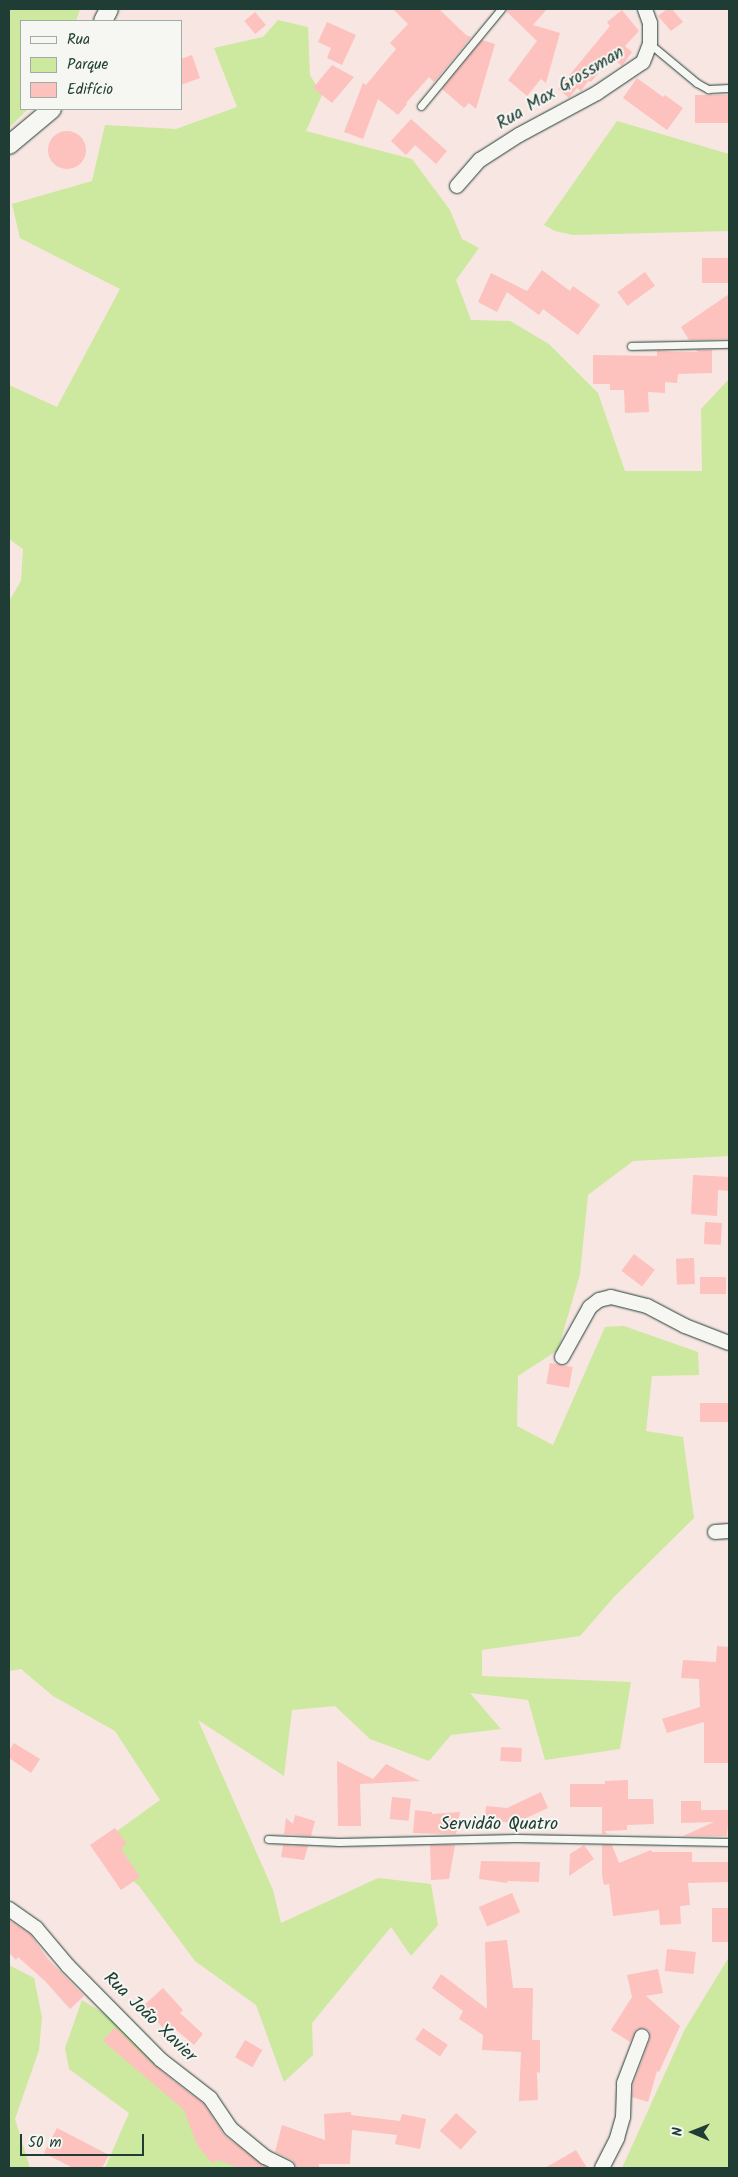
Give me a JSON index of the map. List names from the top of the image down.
{
  "streets": {
    "street": ["Rua Max Grossman", "Rua João Xavier"],
    "lane": ["Servidão Quatro"]
  },
  "legend": ["Rua", "Parque", "Edifício"],
  "scale_bar": "50 m",
  "north": "left"
}
